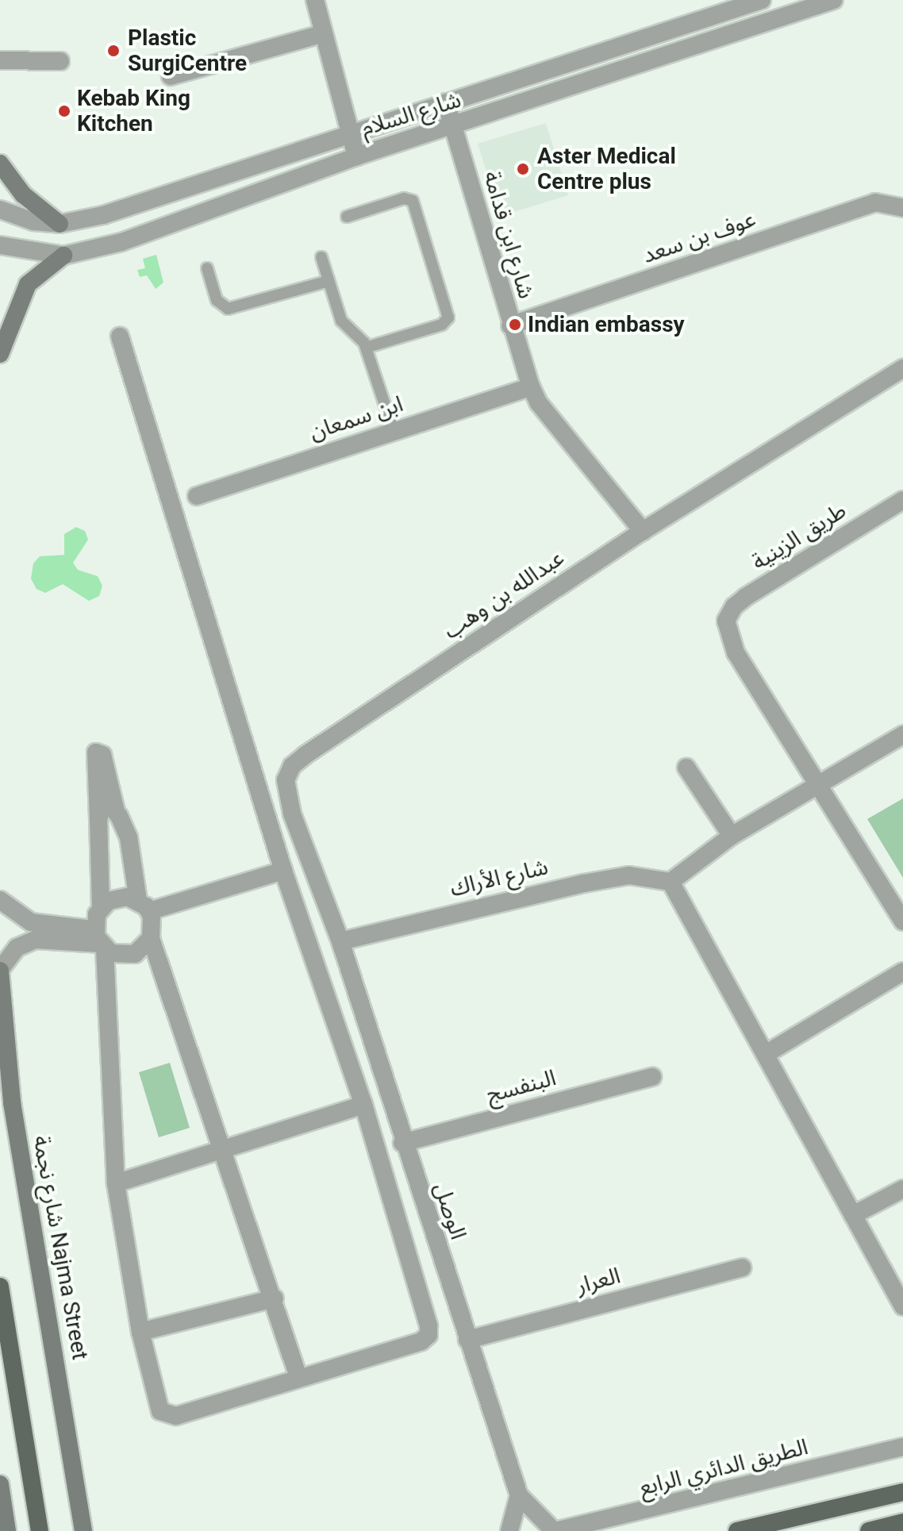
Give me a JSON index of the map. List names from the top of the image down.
{
  "streets": {
    "main road": ["شارع نجمة Najma Street"],
    "street": [
      "شارع السلام",
      "شارع ابن قدامة",
      "عوف بن سعد",
      "ابن سمعان",
      "طريق الزينية",
      "عبدالله بن وهب",
      "شارع الأراك",
      "البنفسج",
      "الوصل",
      "العرار",
      "الطريق الدائري الرابع"
    ]
  },
  "crossings": [
    ["شارع السلام", "شارع ابن قدامة"],
    ["شارع ابن قدامة", "عوف بن سعد"],
    ["شارع ابن قدامة", "ابن سمعان"],
    ["شارع ابن قدامة", "عبدالله بن وهب"],
    ["عبدالله بن وهب", "شارع الأراك"],
    ["عبدالله بن وهب", "الوصل"],
    ["شارع الأراك", "الوصل"],
    ["البنفسج", "الوصل"],
    ["الوصل", "العرار"],
    ["الوصل", "الطريق الدائري الرابع"]
  ],
  "places": [
    "Plastic SurgiCentre",
    "Kebab King Kitchen",
    "Aster Medical Centre plus",
    "Indian embassy"
  ]
}
